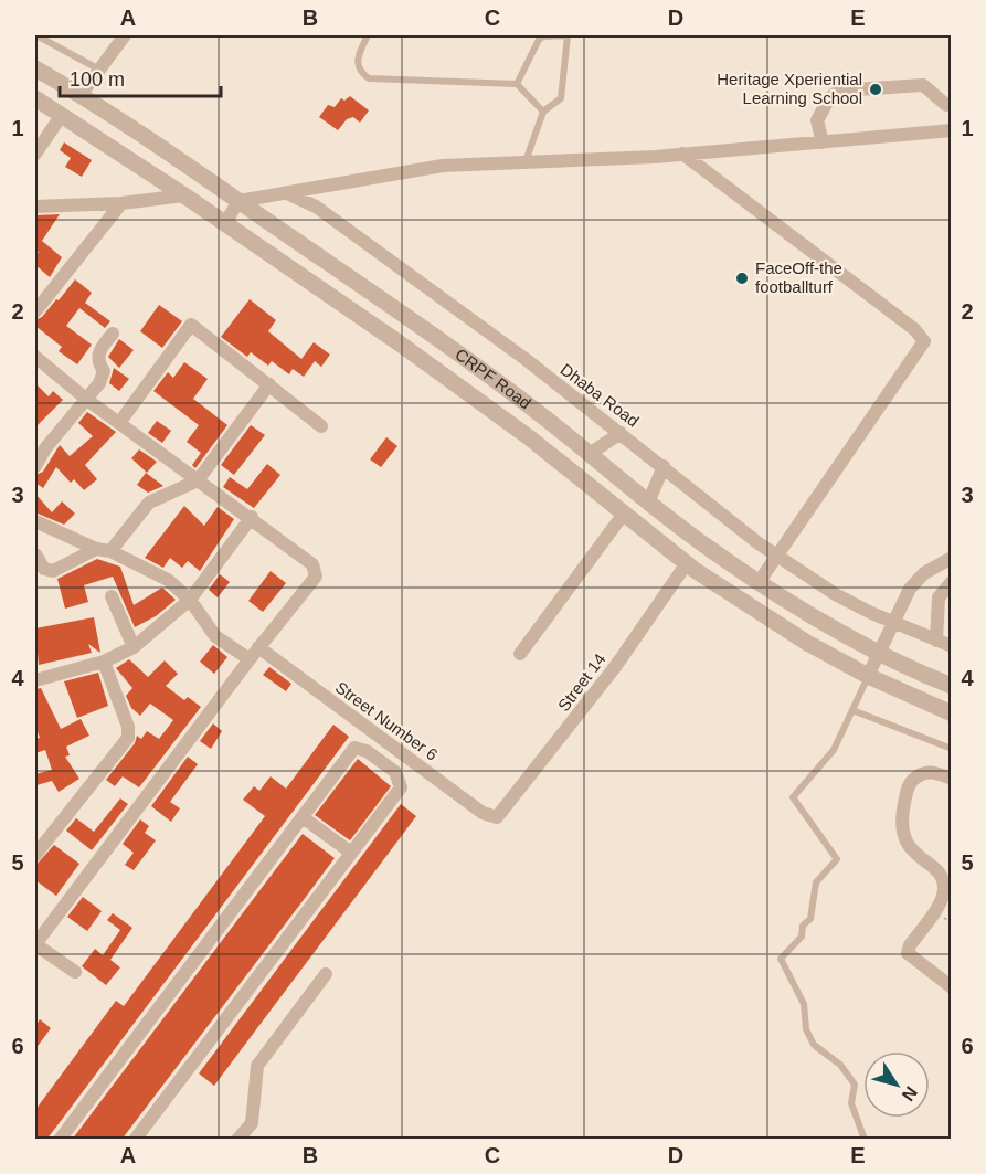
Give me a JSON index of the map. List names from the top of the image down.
{
  "streets": {
    "street": [
      "CRPF Road",
      "Dhaba Road",
      "Street 14",
      "Street Number 6"
    ]
  },
  "crossings": [
    ["Street 14", "Street Number 6"]
  ],
  "places": ["Heritage Xperiential Learning School", "FaceOff-the footballturf"],
  "scale_bar": "100 m",
  "north": "bottom right",
  "grid": {
    "columns": [
      "A",
      "B",
      "C",
      "D",
      "E"
    ],
    "rows": [
      "1",
      "2",
      "3",
      "4",
      "5",
      "6"
    ]
  }
}
